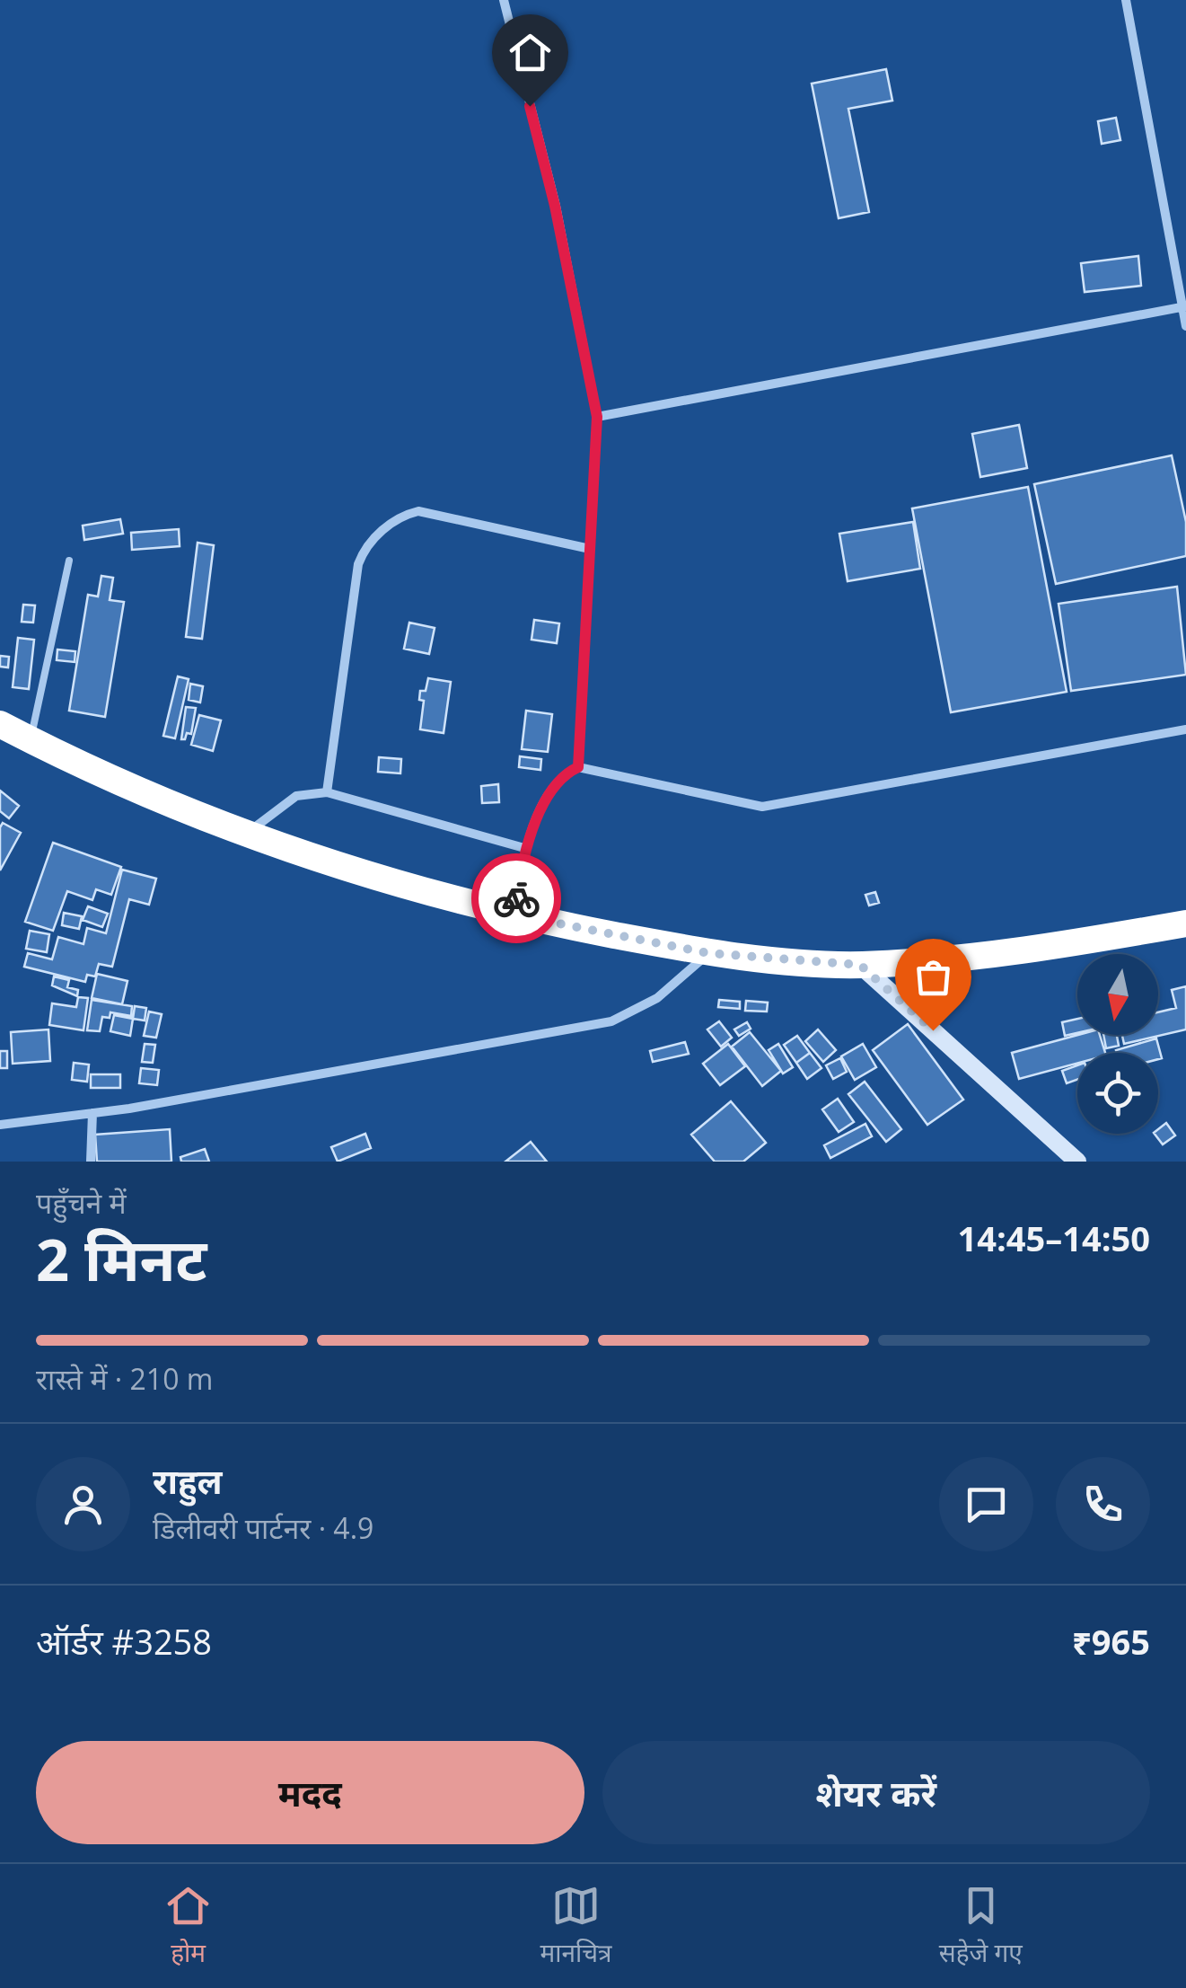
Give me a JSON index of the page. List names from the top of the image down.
{
  "north": "bottom",
  "page": {
    "heading": ["2 मिनट", "पहुँचने में", "14:45–14:50"],
    "panel": [
      "राहुल",
      "डिलीवरी पार्टनर · 4.9",
      "ऑर्डर #3258",
      "₹965"
    ],
    "bar": "रास्ते में · 210 m",
    "buttons": ["मदद", "शेयर करें"],
    "tabs": ["होम", "मानचित्र", "सहेजे गए"]
  }
}
